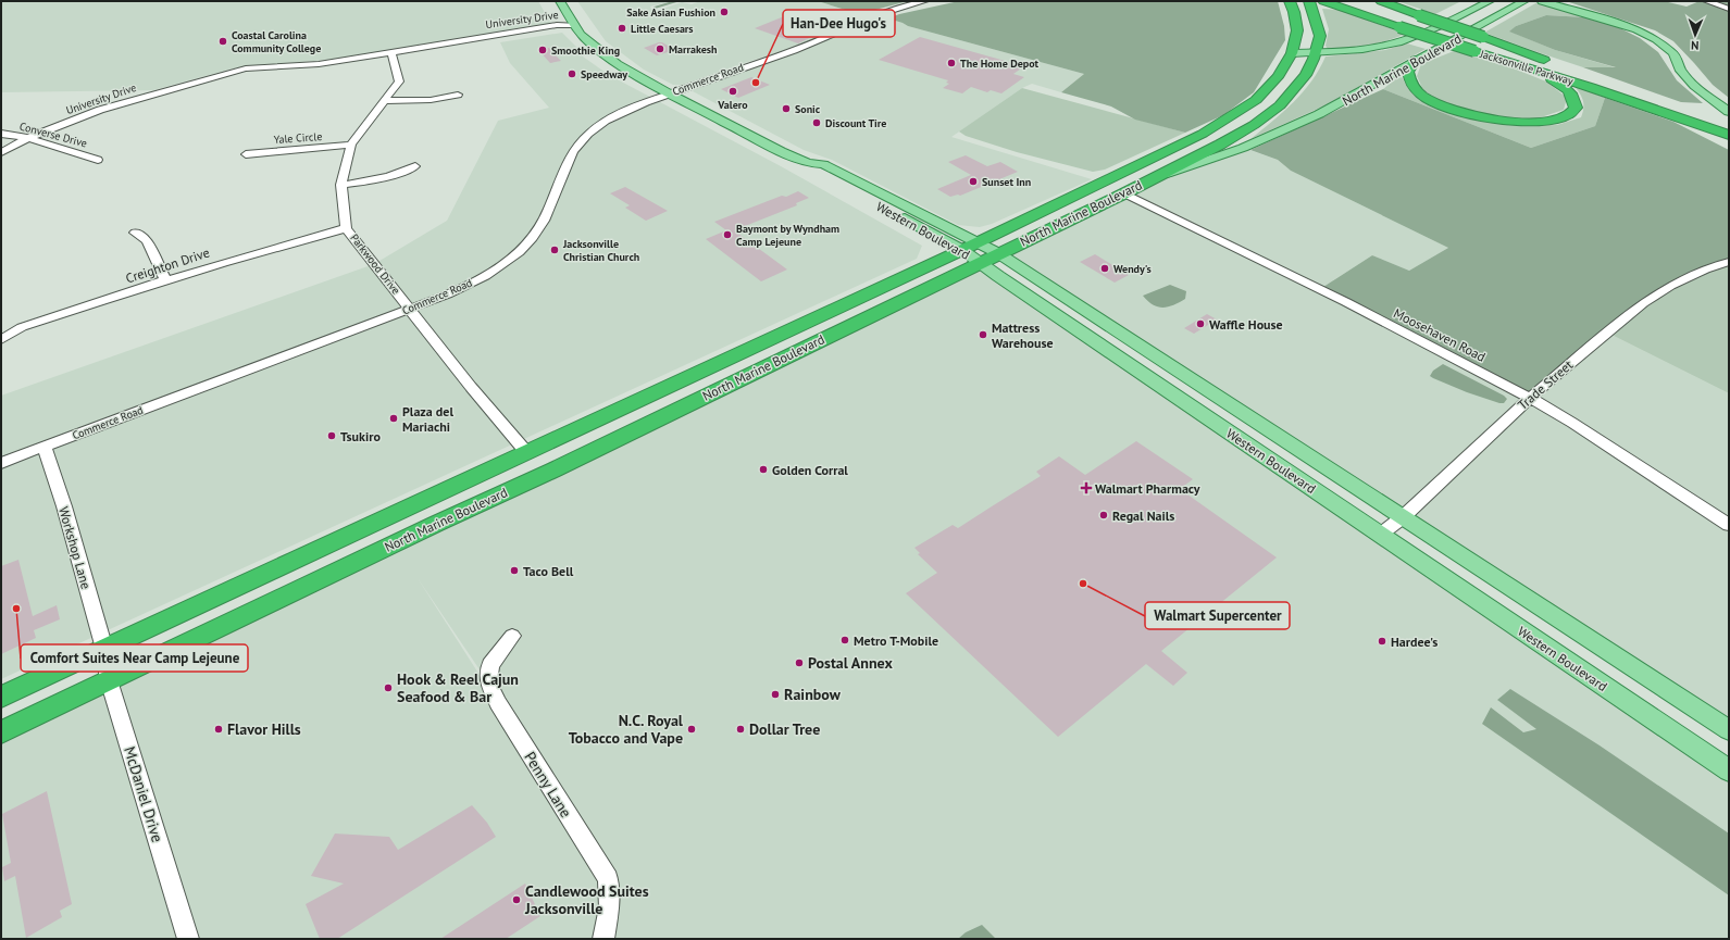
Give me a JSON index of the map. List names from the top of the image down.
{
  "streets": {
    "highway": ["Jacksonville Parkway", "North Marine Boulevard"],
    "main road": ["Western Boulevard"],
    "street": [
      "University Drive",
      "Commerce Road",
      "Converse Drive",
      "Yale Circle",
      "Parkwood Drive",
      "Creighton Drive",
      "Moosehaven Road",
      "Trade Street",
      "Workshop Lane",
      "Penny Lane",
      "McDaniel Drive"
    ]
  },
  "crossings": [
    ["University Drive", "Converse Drive"],
    ["University Drive", "Western Boulevard"],
    ["University Drive", "Parkwood Drive"],
    ["North Marine Boulevard", "Western Boulevard"],
    ["North Marine Boulevard", "Parkwood Drive"],
    ["North Marine Boulevard", "Moosehaven Road"],
    ["North Marine Boulevard", "Workshop Lane"],
    ["North Marine Boulevard", "McDaniel Drive"],
    ["Commerce Road", "Western Boulevard"],
    ["Commerce Road", "Parkwood Drive"],
    ["Commerce Road", "Workshop Lane"],
    ["Yale Circle", "Parkwood Drive"],
    ["Western Boulevard", "Trade Street"],
    ["Parkwood Drive", "Creighton Drive"],
    ["Moosehaven Road", "Trade Street"],
    ["Workshop Lane", "McDaniel Drive"]
  ],
  "places": {
    "other": [
      "Sake Asian Fushion",
      "Little Caesars",
      "Coastal Carolina Community College",
      "Marrakesh",
      "Smoothie King",
      "The Home Depot",
      "Speedway",
      "Han-Dee Hugo's",
      "Valero",
      "Sonic",
      "Discount Tire",
      "Sunset Inn",
      "Baymont by Wyndham Camp Lejeune",
      "Jacksonville Christian Church",
      "Wendy's",
      "Waffle House",
      "Mattress Warehouse",
      "Plaza del Mariachi",
      "Tsukiro",
      "Golden Corral",
      "Regal Nails",
      "Taco Bell",
      "Walmart Supercenter",
      "Comfort Suites Near Camp Lejeune",
      "Metro T-Mobile",
      "Hardee's",
      "Postal Annex",
      "Hook & Reel Cajun Seafood & Bar",
      "Rainbow",
      "Flavor Hills",
      "N.C. Royal Tobacco and Vape",
      "Dollar Tree",
      "Candlewood Suites Jacksonville"
    ],
    "health": ["Walmart Pharmacy"]
  },
  "north": "bottom"
}
